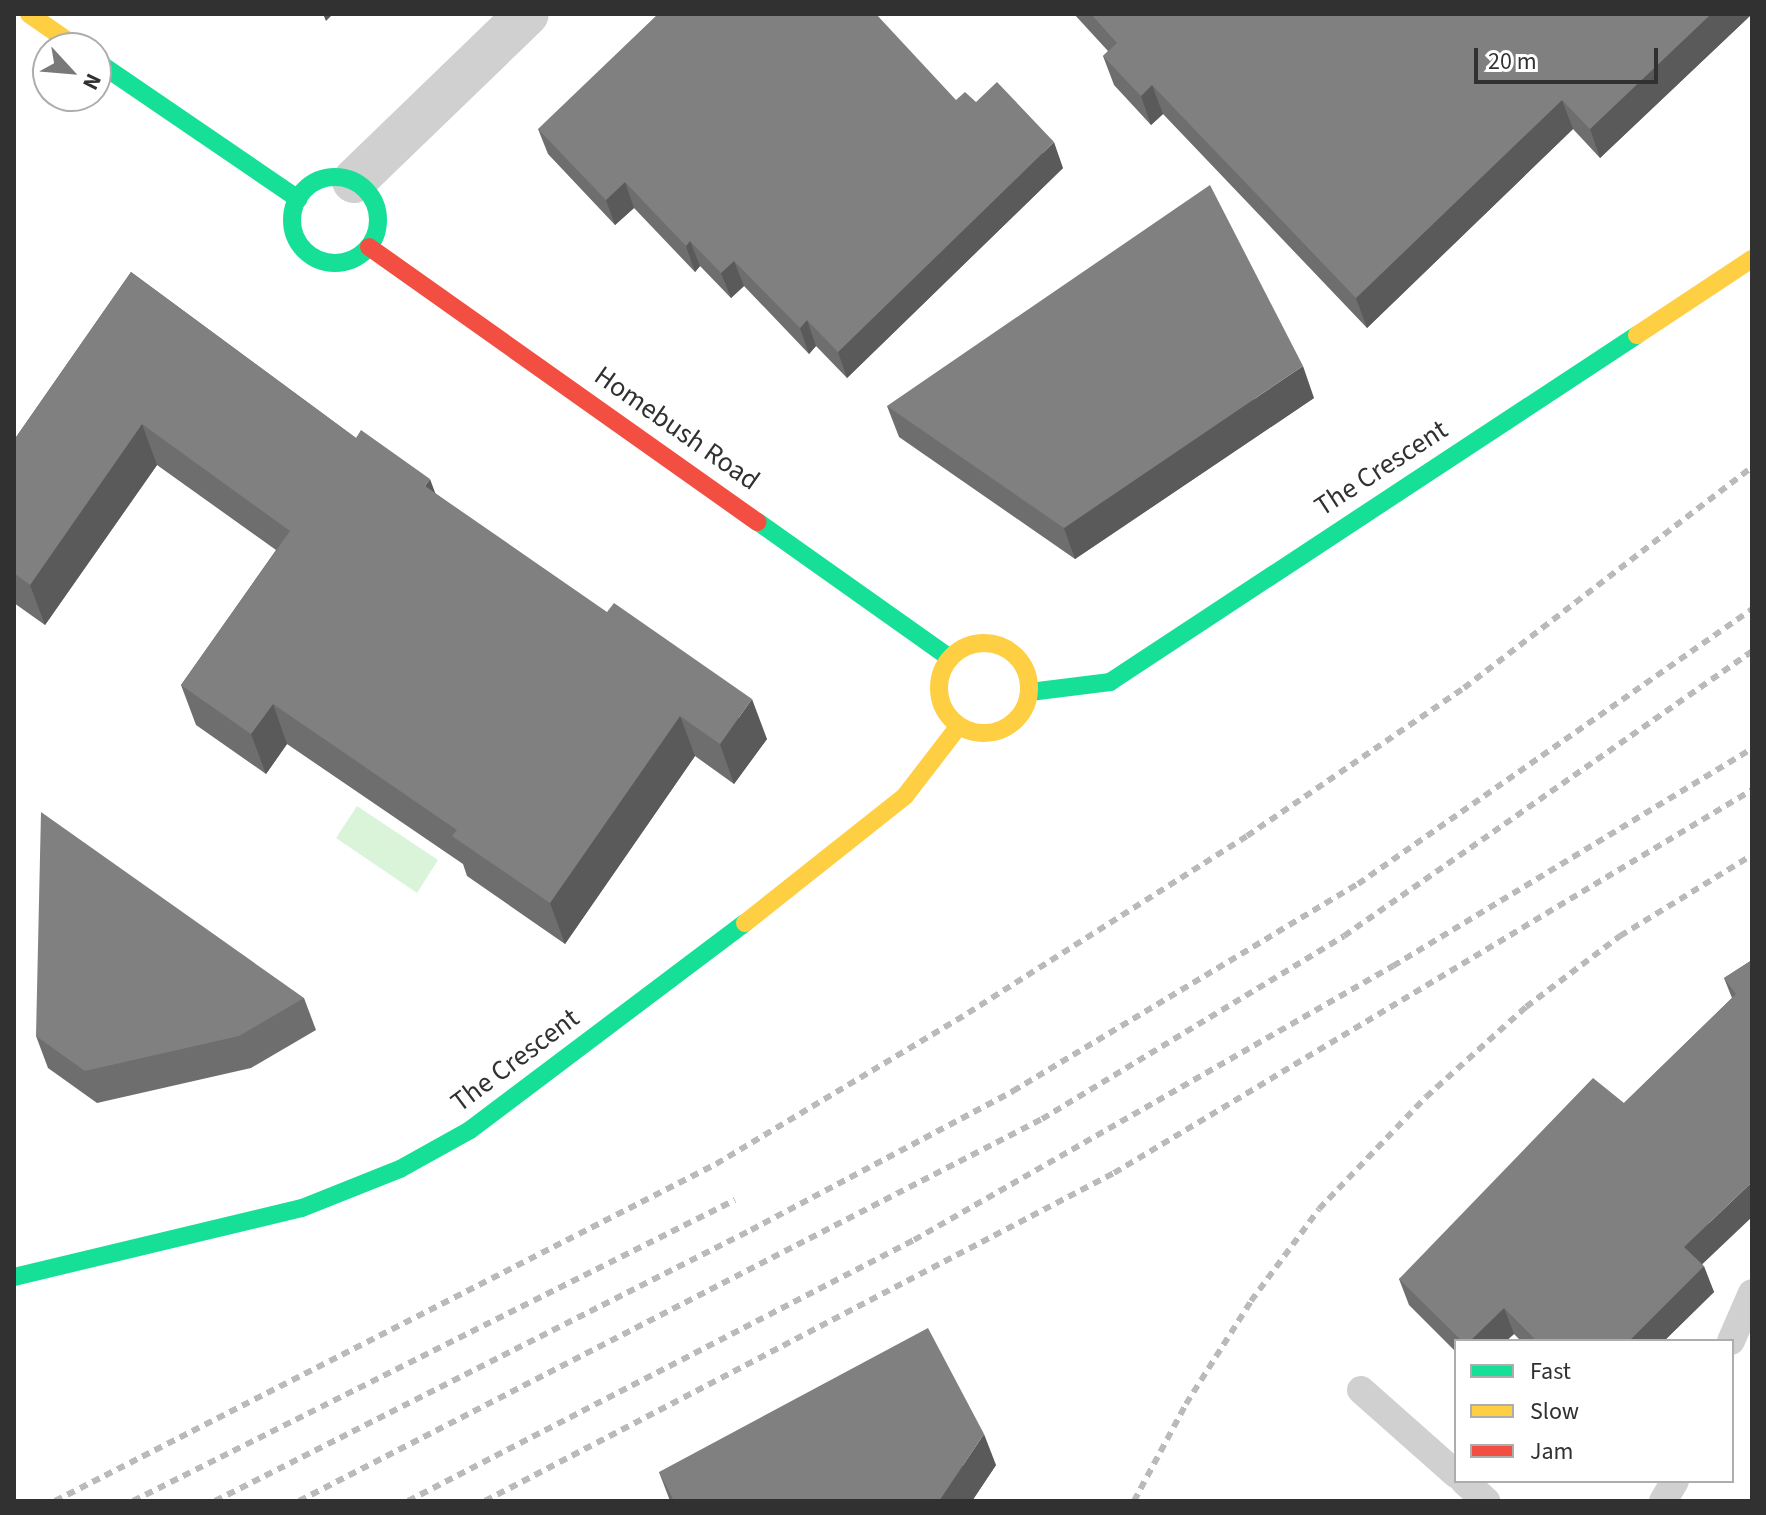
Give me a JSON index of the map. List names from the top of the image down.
{
  "streets": {
    "street": ["Homebush Road", "The Crescent"]
  },
  "crossings": [
    ["Homebush Road", "The Crescent"]
  ],
  "legend": ["Fast", "Slow", "Jam"],
  "scale_bar": "20 m",
  "north": "bottom right"
}
